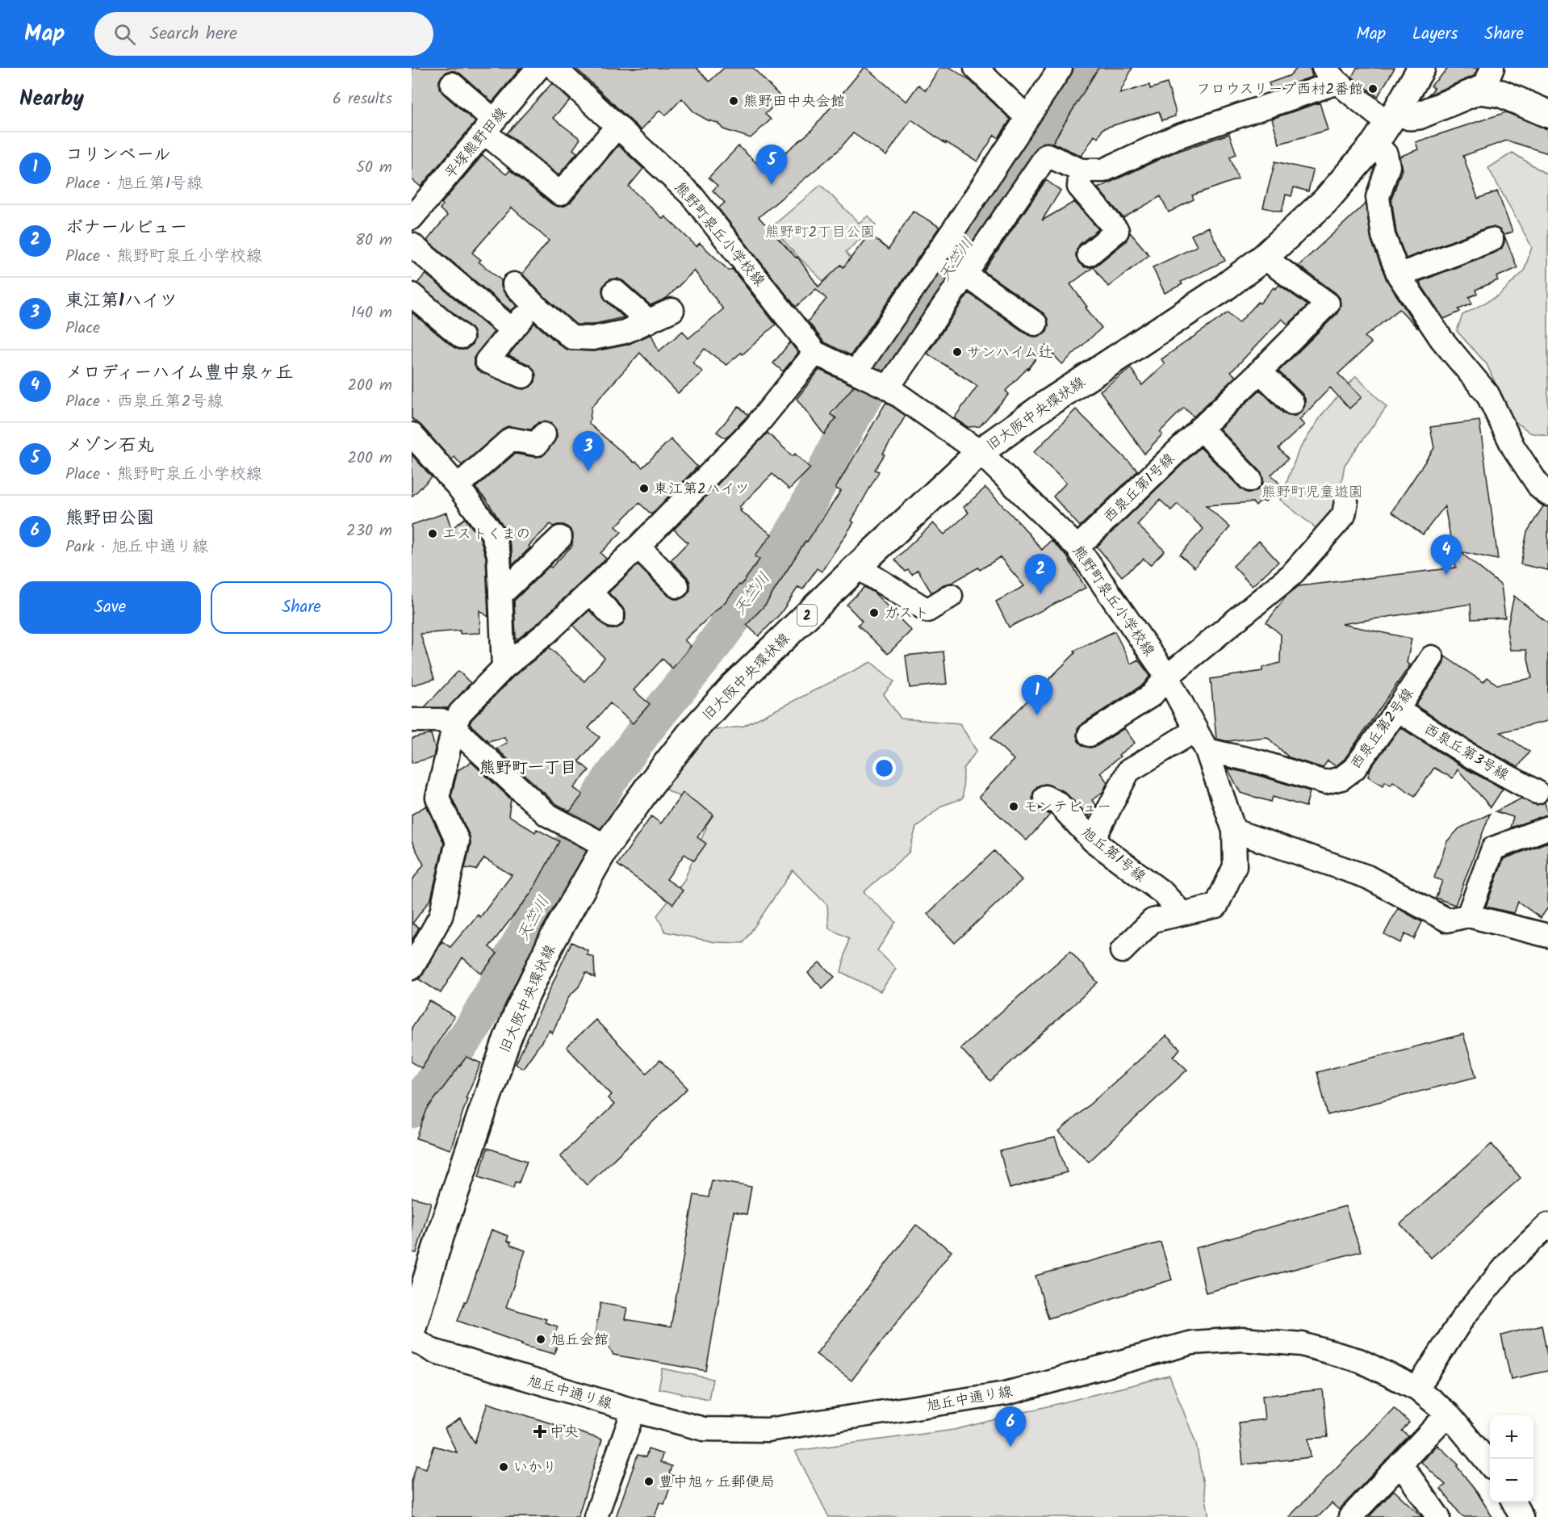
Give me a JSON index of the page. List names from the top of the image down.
{
  "streets": {
    "main road": ["旧大阪中央環状線", "2"],
    "street": [
      "平塚熊野田線",
      "熊野町泉丘小学校線",
      "西泉丘第1号線",
      "西泉丘第2号線",
      "西泉丘第3号線",
      "旭丘第1号線",
      "旭丘中通り線"
    ]
  },
  "crossings": [
    ["熊野町泉丘小学校線", "旧大阪中央環状線"],
    ["熊野町泉丘小学校線", "西泉丘第1号線"],
    ["熊野町泉丘小学校線", "西泉丘第2号線"],
    ["熊野町泉丘小学校線", "旭丘第1号線"],
    ["旧大阪中央環状線", "西泉丘第1号線"],
    ["西泉丘第2号線", "西泉丘第3号線"]
  ],
  "districts": ["熊野町一丁目"],
  "water": ["天竺川"],
  "parks": ["熊野町2丁目公園", "熊野町児童遊園"],
  "places": {
    "other": [
      "フロウスリープ西村2番館",
      "熊野田中央会館",
      "サンハイム辻",
      "東江第2ハイツ",
      "エストくまの",
      "ガスト",
      "モンテビュー",
      "旭丘会館",
      "いかり",
      "豊中旭ヶ丘郵便局"
    ],
    "health": ["中央"]
  },
  "page": {
    "header": "Map",
    "search": "Search here",
    "nav": ["Map", "Layers", "Share"],
    "heading": ["Nearby", "6 results"],
    "list": [
      {
        "mark": "1",
        "name": "コリンベール",
        "note": "Place · 旭丘第1号線",
        "value": "50 m"
      },
      {
        "mark": "2",
        "name": "ボナールビュー",
        "note": "Place · 熊野町泉丘小学校線",
        "value": "80 m"
      },
      {
        "mark": "3",
        "name": "東江第1ハイツ",
        "note": "Place",
        "value": "140 m"
      },
      {
        "mark": "4",
        "name": "メロディーハイム豊中泉ヶ丘",
        "note": "Place · 西泉丘第2号線",
        "value": "200 m"
      },
      {
        "mark": "5",
        "name": "メゾン石丸",
        "note": "Place · 熊野町泉丘小学校線",
        "value": "200 m"
      },
      {
        "mark": "6",
        "name": "熊野田公園",
        "note": "Park · 旭丘中通り線",
        "value": "230 m"
      }
    ],
    "pins": [
      "5",
      "3",
      "4",
      "2",
      "1",
      "6"
    ],
    "buttons": ["Save", "Share"],
    "map_buttons": ["+", "−"]
  }
}
